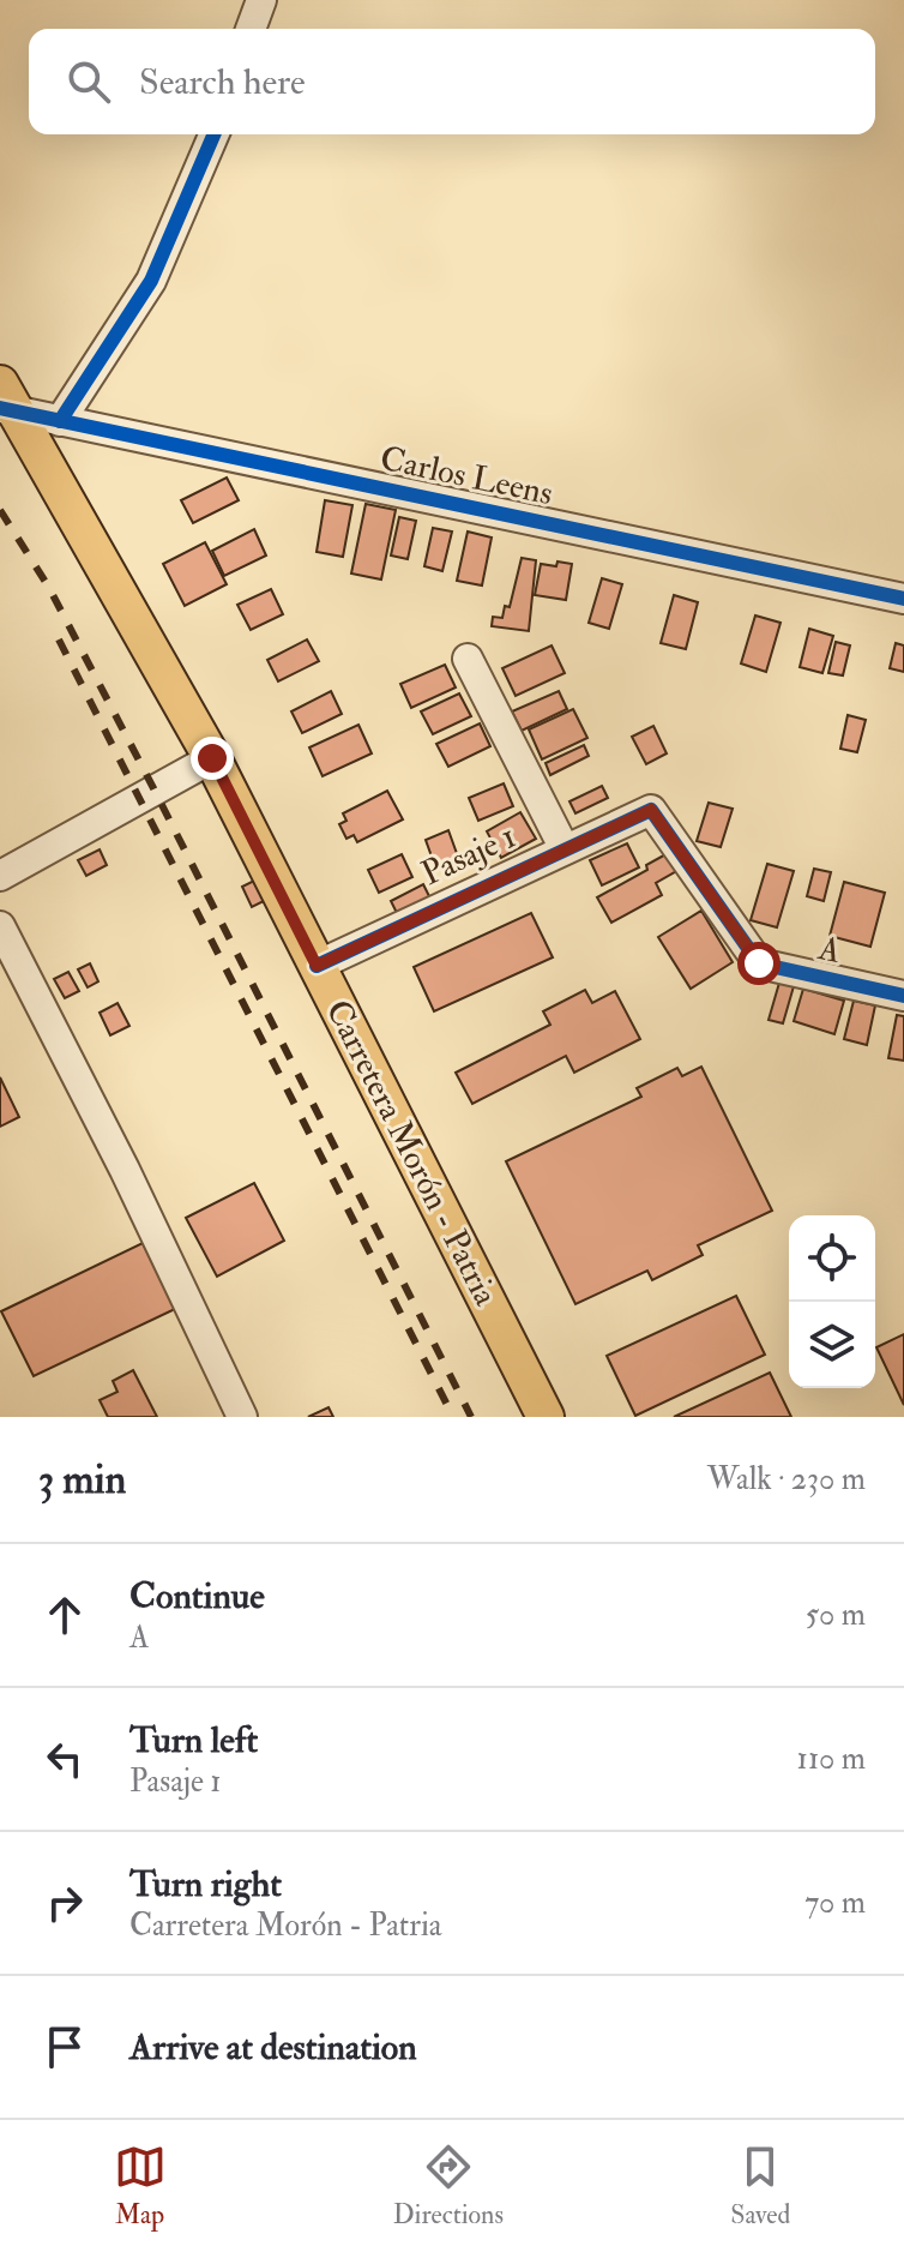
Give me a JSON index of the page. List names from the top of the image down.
{
  "streets": {
    "main road": ["Carretera Morón - Patria"],
    "street": ["Carlos Leens", "Pasaje 1", "A"]
  },
  "crossings": [
    ["Carlos Leens", "Carretera Morón - Patria"],
    ["Pasaje 1", "A"],
    ["Pasaje 1", "Carretera Morón - Patria"]
  ],
  "page": {
    "search": "Search here",
    "heading": ["3 min", "Walk · 230 m"],
    "list": [
      ["Continue", "A", "50 m"],
      ["Turn left", "Pasaje 1", "110 m"],
      ["Turn right", "Carretera Morón - Patria", "70 m"],
      "Arrive at destination"
    ],
    "nav": ["Map", "Directions", "Saved"]
  }
}
